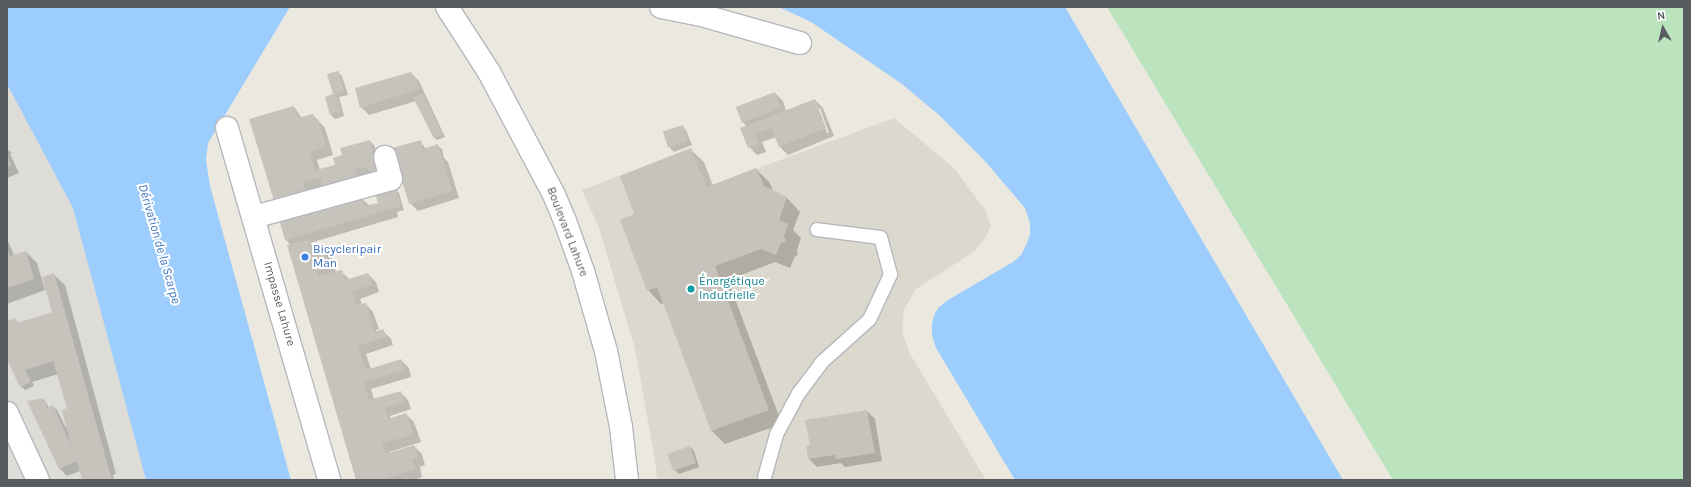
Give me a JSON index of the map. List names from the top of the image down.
{
  "streets": {
    "street": ["Boulevard Lahure", "Impasse Lahure"]
  },
  "water": ["Dérivation de la Scarpe"],
  "places": ["Bicycleripair Man", "Énergétique Indutrielle"],
  "north": "top"
}
